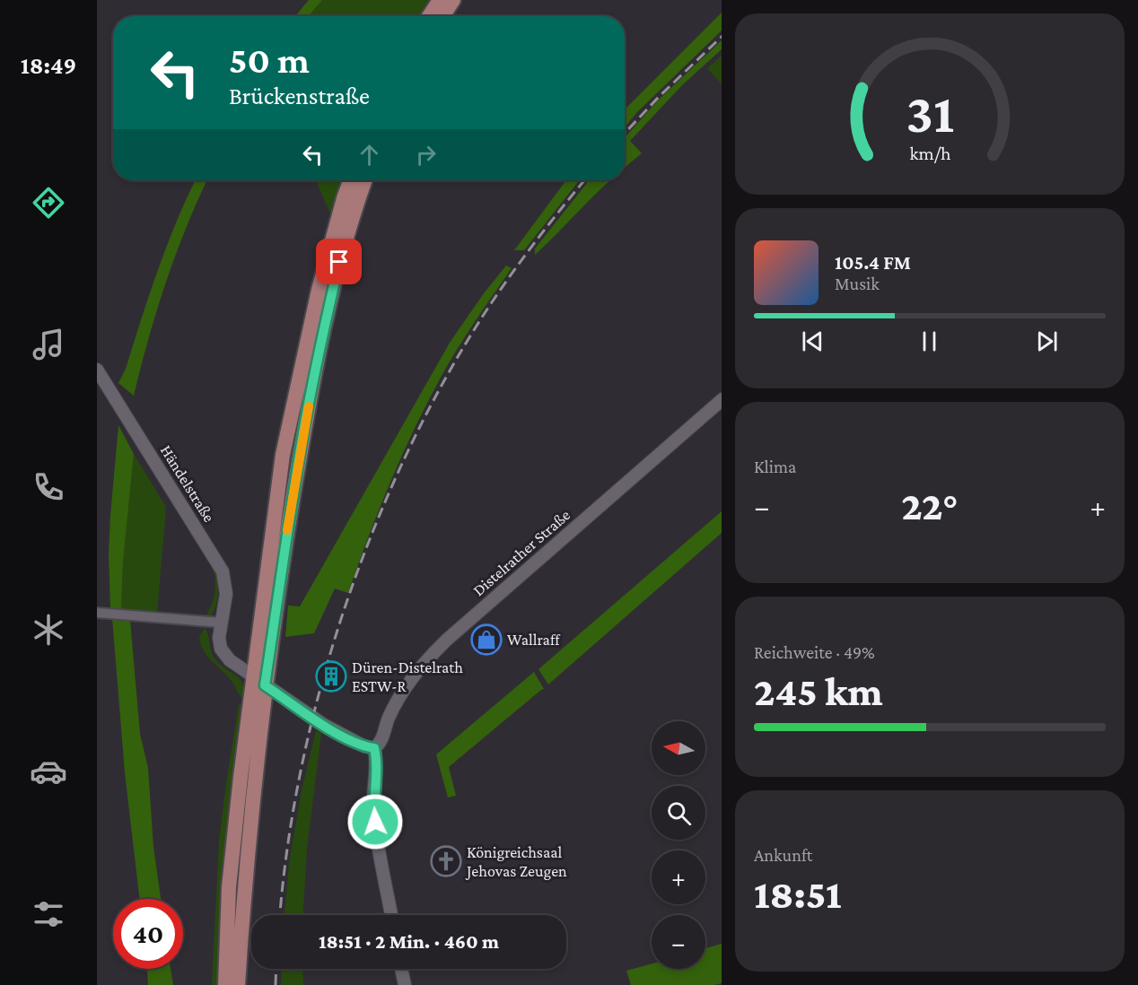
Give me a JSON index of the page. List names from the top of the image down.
{
  "streets": {
    "street": ["Händelstraße", "Distelrather Straße"]
  },
  "crossings": [
    ["Händelstraße", "Distelrather Straße"]
  ],
  "places": {
    "shop": ["Wallraff"],
    "building": ["Düren-Distelrath ESTW-R"],
    "church": ["Königreichsaal Jehovas Zeugen"]
  },
  "north": "left",
  "page": {
    "tabs": "18:49",
    "turn": ["50 m", "Brückenstraße"],
    "song": ["105.4 FM", "Musik"],
    "tile": [
      "Klima",
      ["Reichweite · 49%", "245 km"],
      ["Ankunft", "18:51"]
    ],
    "heat": ["−", "22°", "+"],
    "map_buttons": ["+", "−"],
    "limit": "40",
    "trip": "18:51 · 2 Min. · 460 m",
    "gauge": ["31", "km/h"]
  }
}
